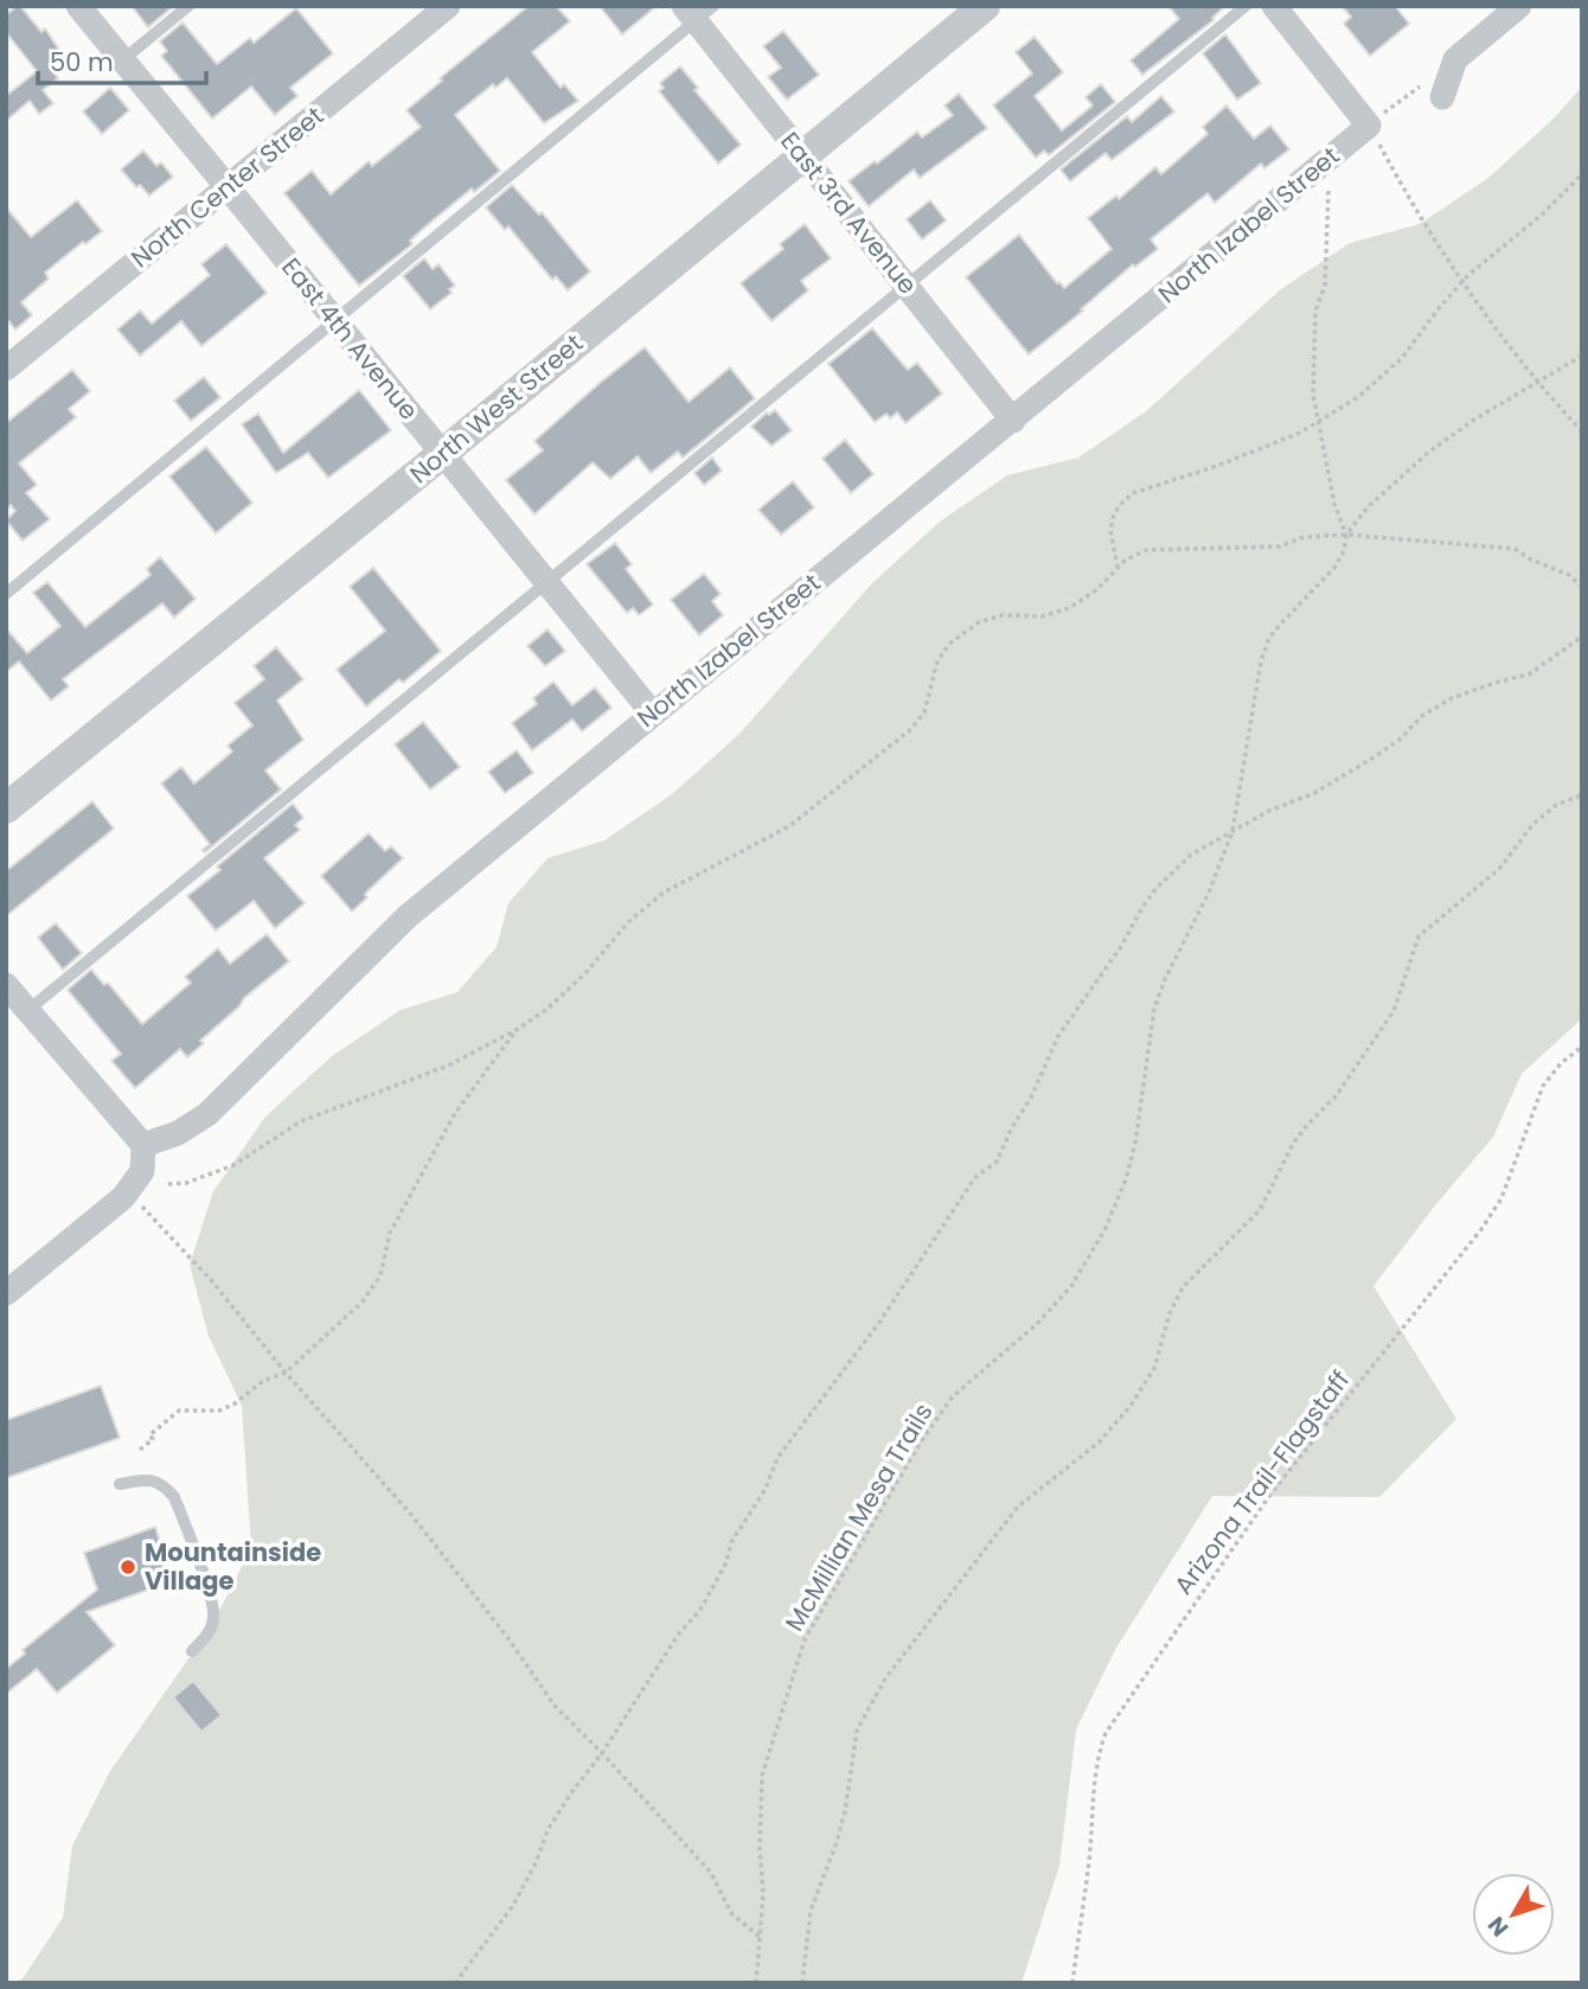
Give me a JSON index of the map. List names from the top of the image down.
{
  "streets": {
    "street": [
      "North Center Street",
      "East 3rd Avenue",
      "North Izabel Street",
      "East 4th Avenue",
      "North West Street"
    ],
    "path": ["Arizona Trail-Flagstaff", "McMillian Mesa Trails"]
  },
  "crossings": [
    ["North Center Street", "East 4th Avenue"],
    ["East 3rd Avenue", "North Izabel Street"],
    ["East 3rd Avenue", "North West Street"],
    ["North Izabel Street", "East 4th Avenue"],
    ["East 4th Avenue", "North West Street"]
  ],
  "places": ["Mountainside Village"],
  "scale_bar": "50 m",
  "north": "bottom left"
}
